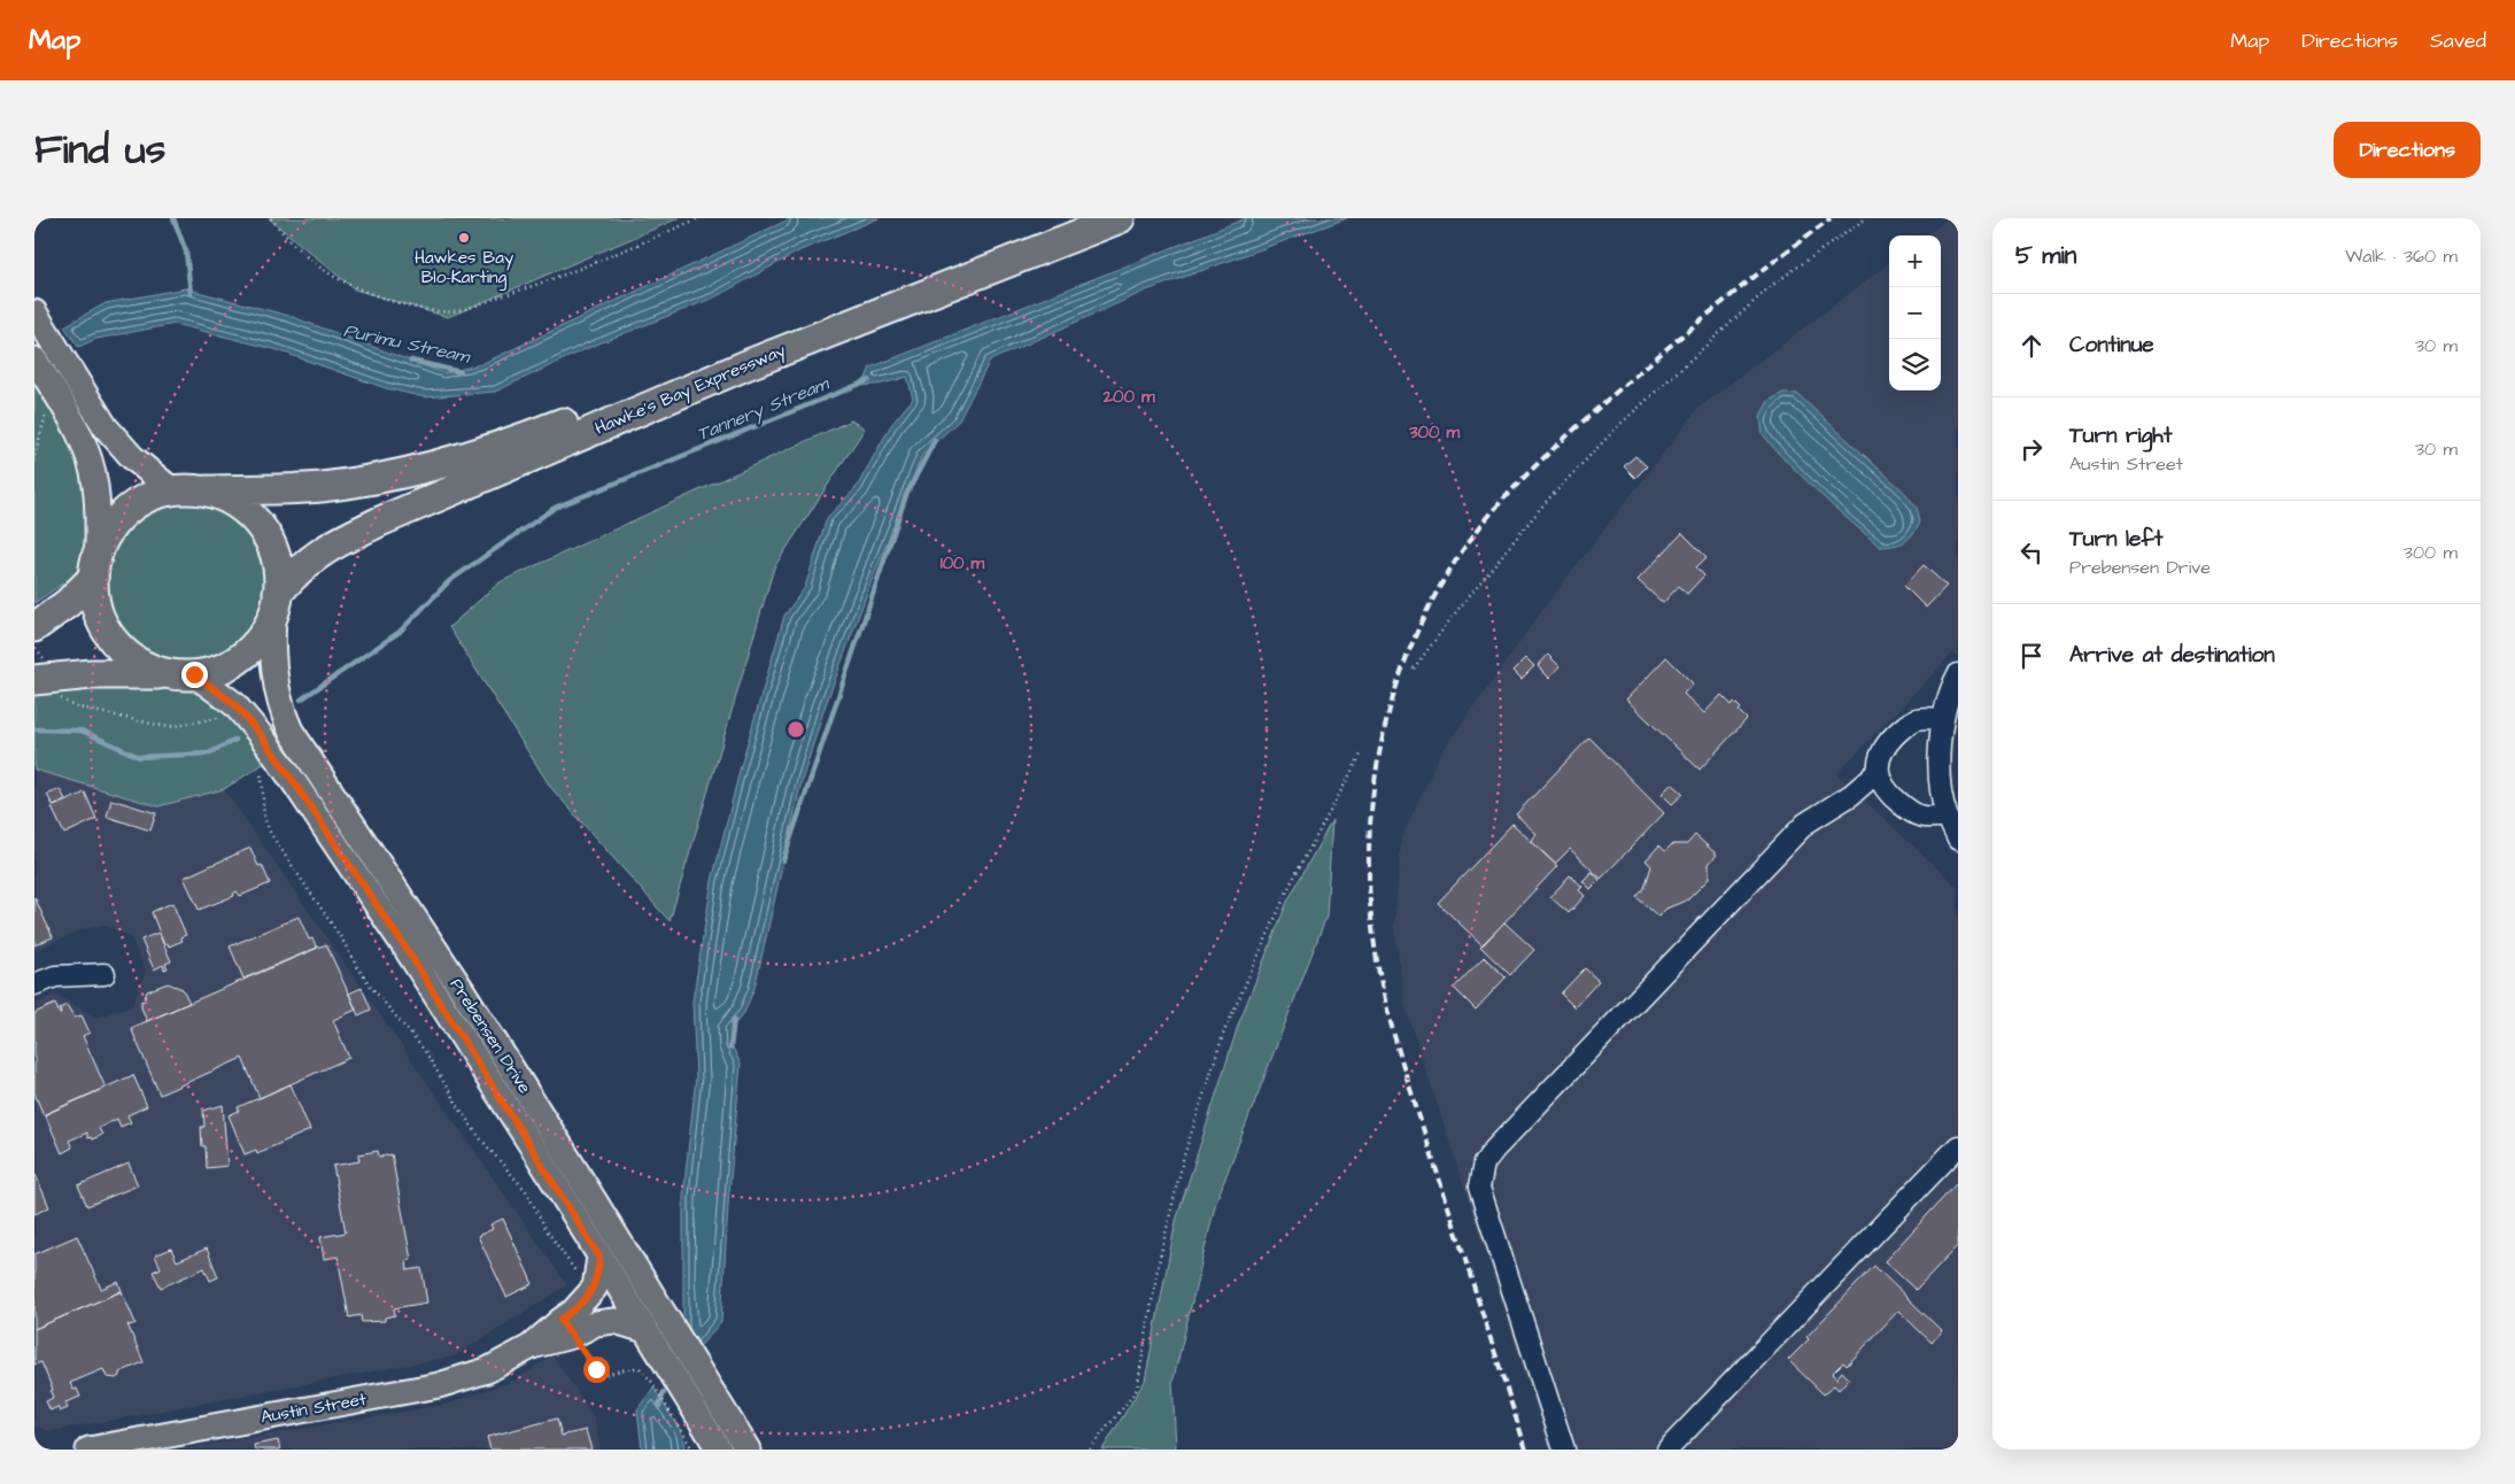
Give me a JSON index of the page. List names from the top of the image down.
{
  "streets": {
    "highway": ["Hawke's Bay Expressway"],
    "main road": ["Prebensen Drive", "Austin Street"]
  },
  "crossings": [
    ["Hawke's Bay Expressway", "Prebensen Drive"],
    ["Prebensen Drive", "Austin Street"]
  ],
  "water": ["Purimu Stream", "Tannery Stream"],
  "places": ["Hawkes Bay Blo-Karting"],
  "page": {
    "header": "Map",
    "nav": ["Map", "Directions", "Saved"],
    "title": "Find us",
    "buttons": "Directions",
    "heading": ["5 min", "Walk · 360 m"],
    "map_buttons": ["+", "−"],
    "list": [
      ["Continue", "30 m"],
      ["Turn right", "Austin Street", "30 m"],
      ["Turn left", "Prebensen Drive", "300 m"],
      "Arrive at destination"
    ]
  },
  "rings": ["200 m", "300 m", "100 m"]
}
